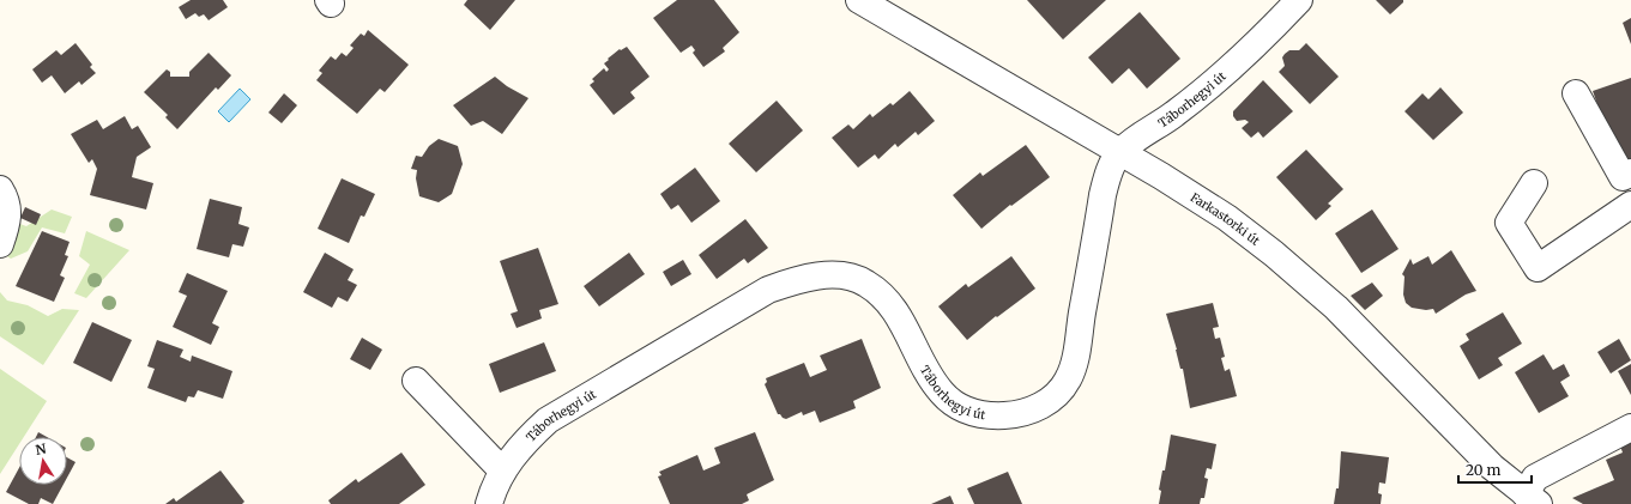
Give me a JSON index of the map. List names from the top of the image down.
{
  "streets": {
    "street": ["Táborhegyi út", "Farkastorki út"]
  },
  "crossings": [
    ["Táborhegyi út", "Farkastorki út"]
  ],
  "scale_bar": "20 m",
  "north": "top"
}
